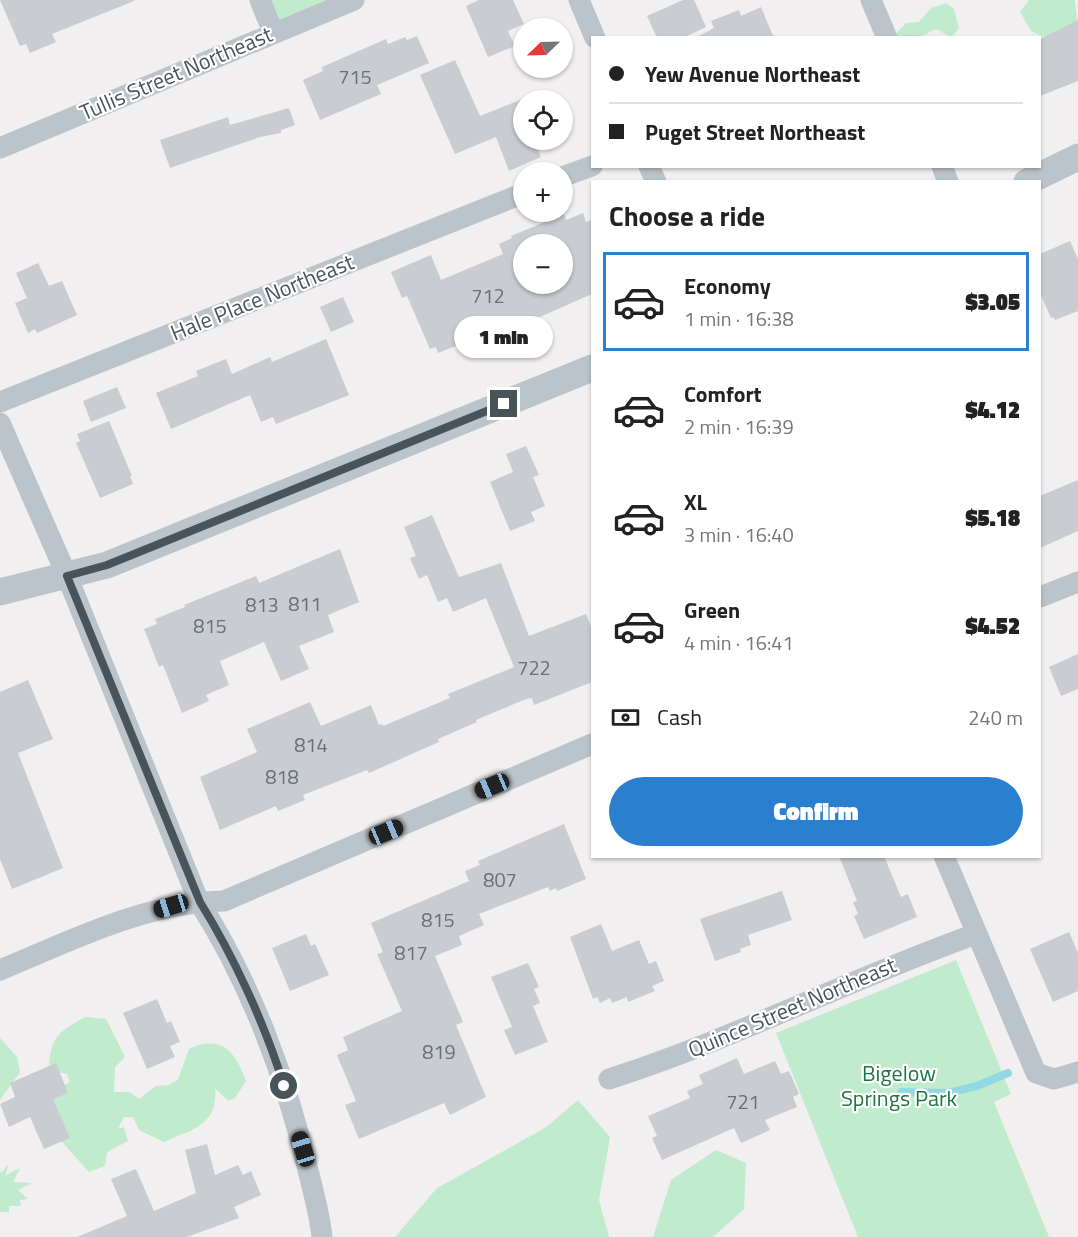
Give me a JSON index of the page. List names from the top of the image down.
{
  "streets": {
    "street": ["Tullis Street Northeast", "Hale Place Northeast", "Quince Street Northeast"]
  },
  "parks": ["Bigelow Springs Park"],
  "house_numbers": [
    "715",
    "712",
    "811",
    "813",
    "815",
    "722",
    "814",
    "818",
    "807",
    "815",
    "817",
    "819",
    "721"
  ],
  "north": "bottom left",
  "page": {
    "map_buttons": ["+", "−"],
    "banner": ["Yew Avenue Northeast", "Puget Street Northeast"],
    "heading": "Choose a ride",
    "list": [
      {
        "name": "Economy",
        "note": "1 min · 16:38",
        "value": "$3.05"
      },
      {
        "name": "Comfort",
        "note": "2 min · 16:39",
        "value": "$4.12"
      },
      {
        "name": "XL",
        "note": "3 min · 16:40",
        "value": "$5.18"
      },
      {
        "name": "Green",
        "note": "4 min · 16:41",
        "value": "$4.52"
      }
    ],
    "bubble": "1 min",
    "pay": ["Cash", "240 m"],
    "buttons": "Confirm"
  }
}
